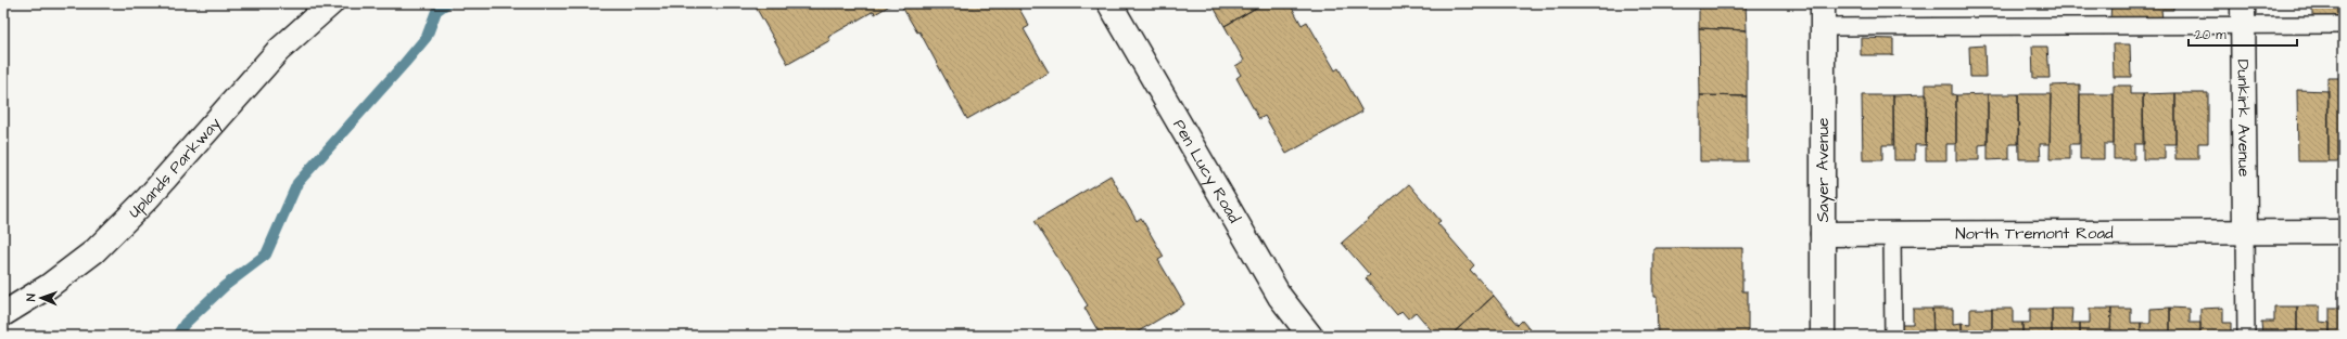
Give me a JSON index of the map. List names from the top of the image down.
{
  "streets": {
    "street": [
      "Dunkirk Avenue",
      "Uplands Parkway",
      "Pen Lucy Road",
      "Sayer Avenue",
      "North Tremont Road"
    ]
  },
  "crossings": [
    ["Dunkirk Avenue", "North Tremont Road"],
    ["Sayer Avenue", "North Tremont Road"]
  ],
  "scale_bar": "20 m",
  "north": "left"
}
